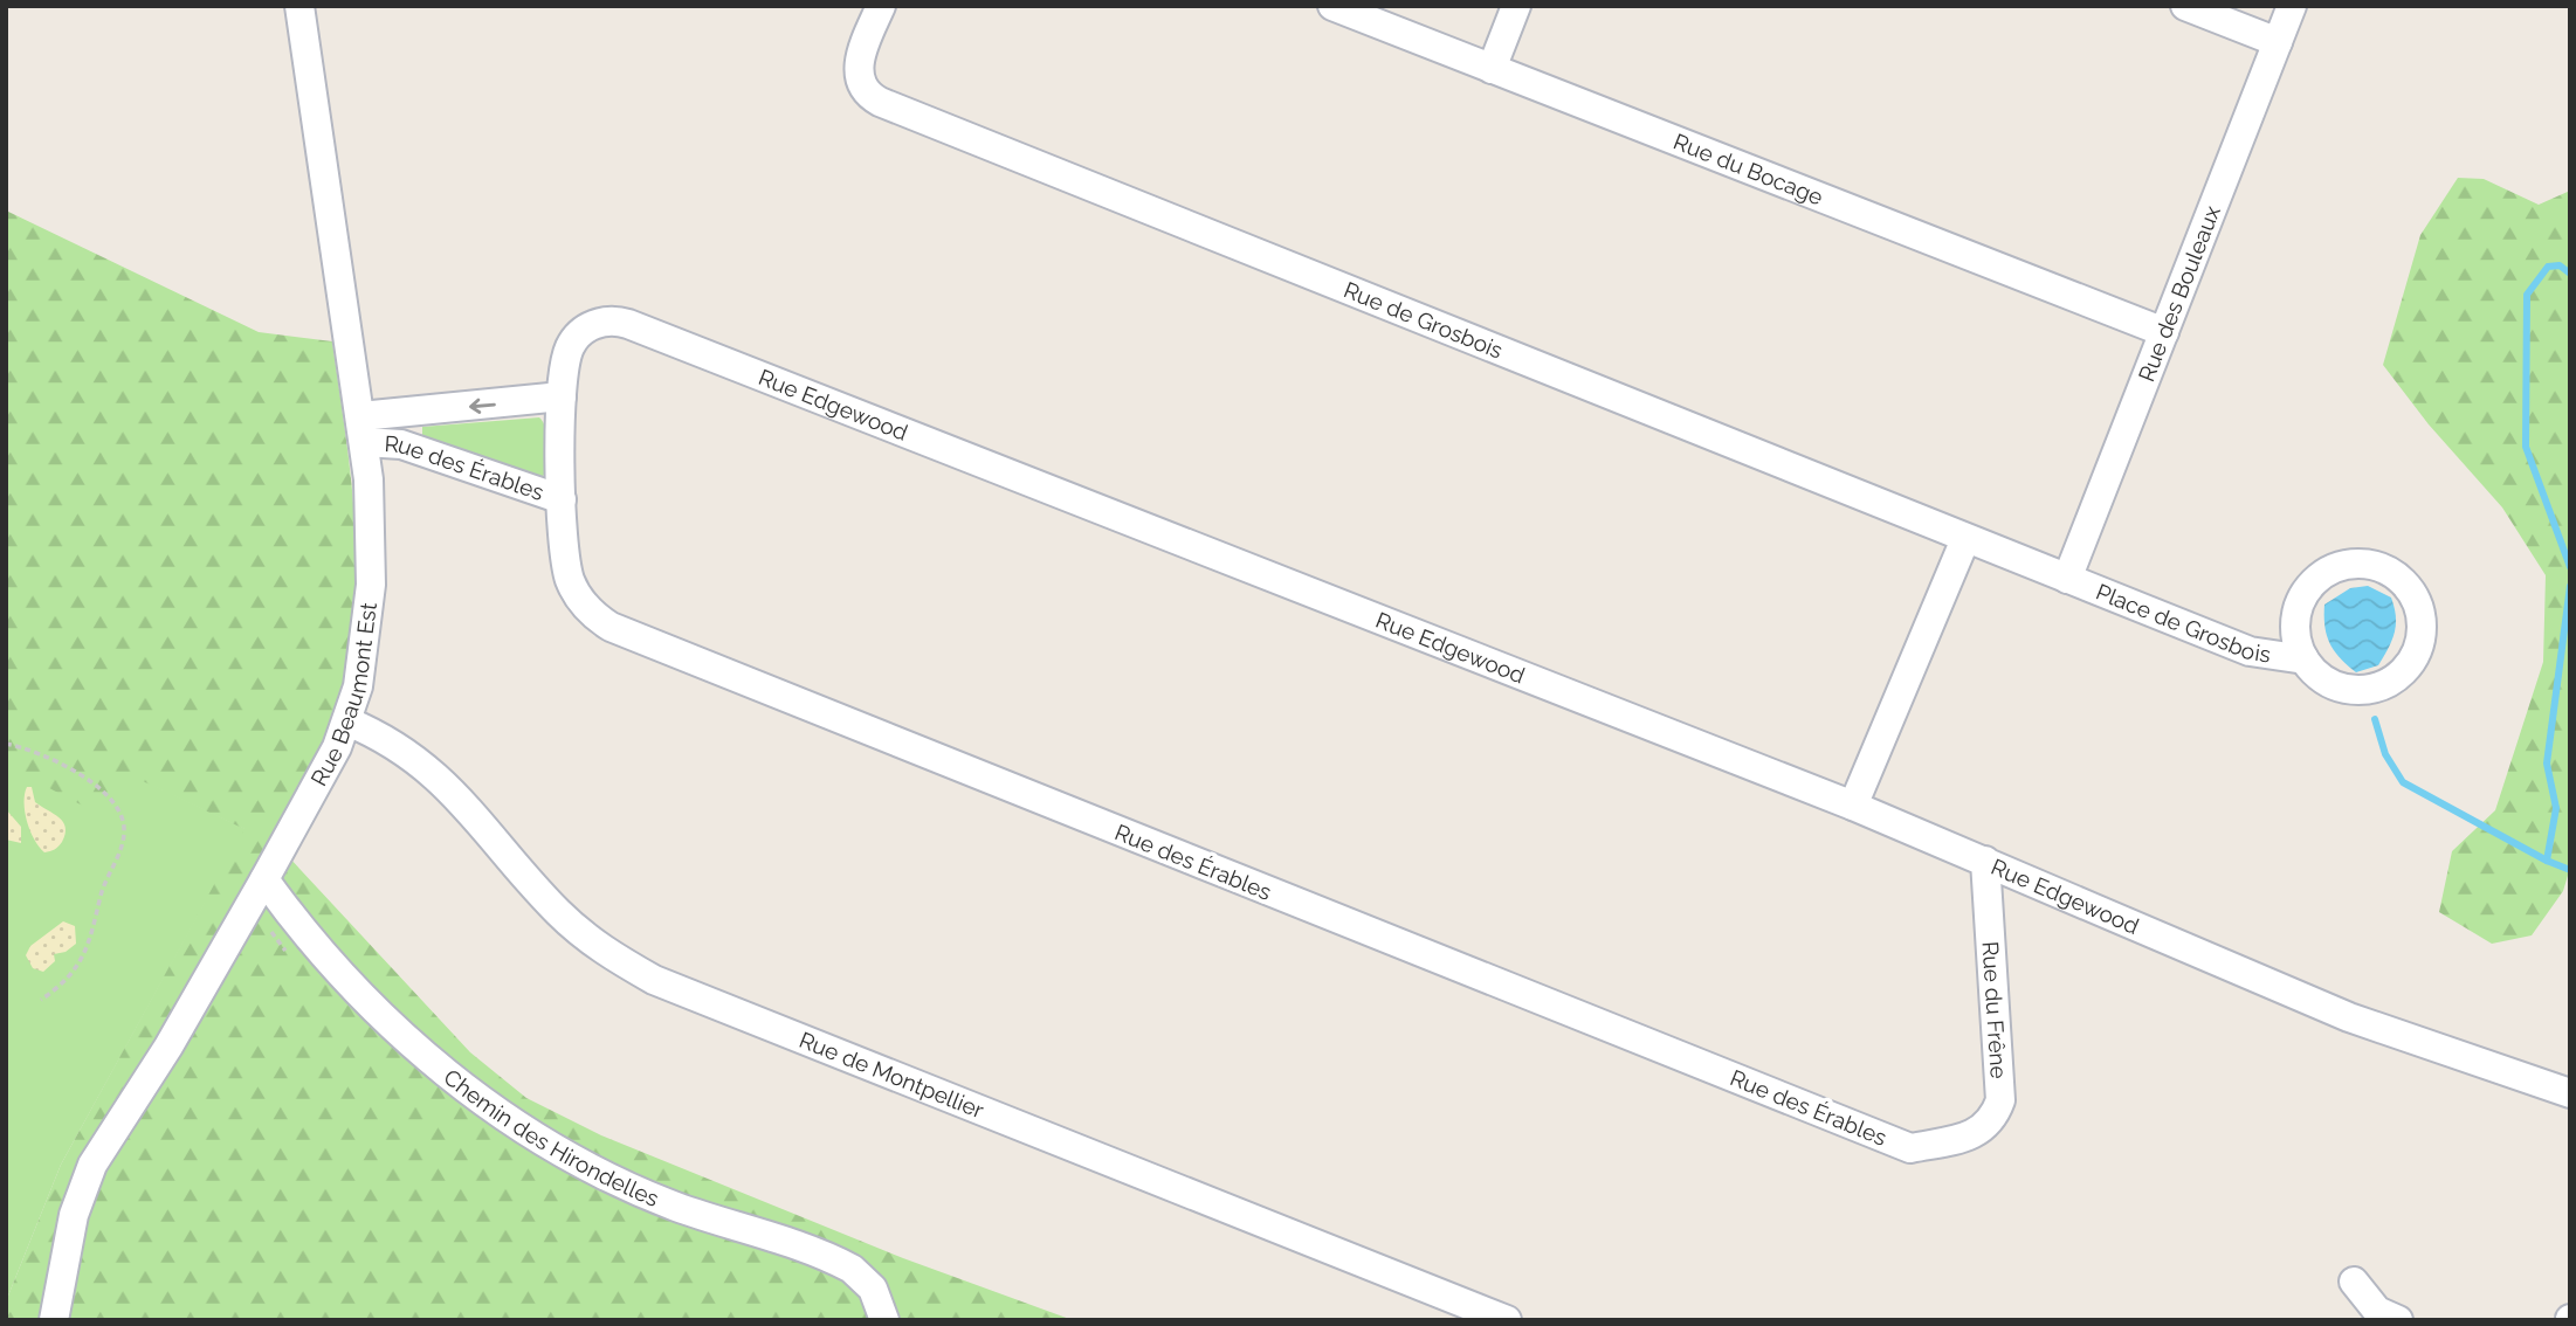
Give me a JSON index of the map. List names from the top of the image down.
{
  "streets": {
    "street": [
      "Rue du Bocage",
      "Rue des Bouleaux",
      "Rue de Grosbois",
      "Rue Edgewood",
      "Rue des Érables",
      "Place de Grosbois",
      "Rue Beaumont Est",
      "Rue du Frêne",
      "Rue de Montpellier",
      "Chemin des Hirondelles"
    ]
  },
  "crossings": [
    ["Rue du Bocage", "Rue des Bouleaux"],
    ["Rue des Bouleaux", "Rue de Grosbois"],
    ["Rue des Bouleaux", "Place de Grosbois"],
    ["Rue de Grosbois", "Place de Grosbois"],
    ["Rue Edgewood", "Rue des Érables"],
    ["Rue Edgewood", "Rue du Frêne"],
    ["Rue des Érables", "Rue Beaumont Est"],
    ["Rue des Érables", "Rue du Frêne"],
    ["Rue Beaumont Est", "Rue de Montpellier"],
    ["Rue Beaumont Est", "Chemin des Hirondelles"]
  ]
}
